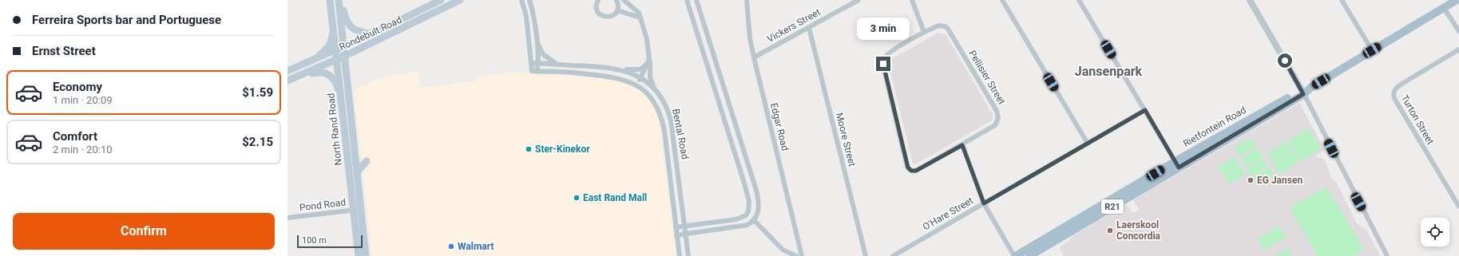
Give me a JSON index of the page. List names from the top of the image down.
{
  "streets": {
    "main road": [
      "Rondebult Road",
      "Rietfontein Road",
      "North Rand Road",
      "R21"
    ],
    "street": [
      "Vickers Street",
      "Pellisier Street",
      "Turton Street",
      "Edgar Road",
      "Bental Road",
      "Moore Street",
      "Pond Road",
      "O'Hare Street"
    ]
  },
  "crossings": [
    ["Vickers Street", "Edgar Road"],
    ["Vickers Street", "Moore Street"],
    ["Rondebult Road", "North Rand Road"],
    ["North Rand Road", "Pond Road"]
  ],
  "districts": ["Jansenpark"],
  "places": [
    "Ster-Kinekor",
    "EG Jansen",
    "East Rand Mall",
    "Laerskool Concordia",
    "Walmart"
  ],
  "scale_bar": "100 m",
  "page": {
    "banner": ["Ferreira Sports bar and Portuguese", "Ernst Street"],
    "bubble": "3 min",
    "list": [
      {
        "name": "Economy",
        "note": "1 min · 20:09",
        "value": "$1.59"
      },
      {
        "name": "Comfort",
        "note": "2 min · 20:10",
        "value": "$2.15"
      }
    ],
    "buttons": "Confirm",
    "scale": "100 m"
  }
}
